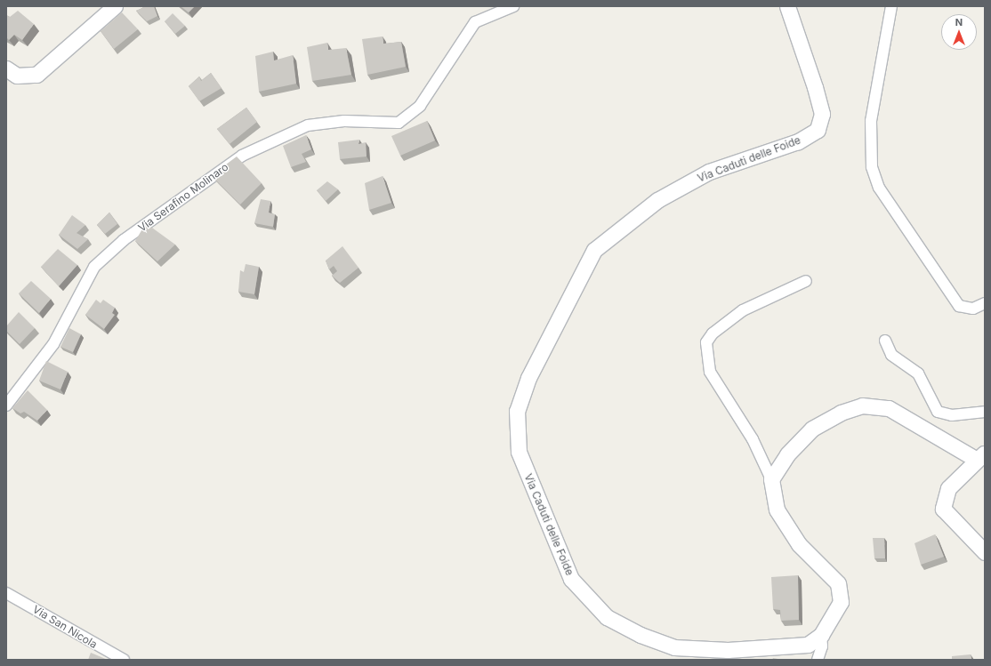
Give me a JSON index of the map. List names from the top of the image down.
{
  "streets": {
    "street": ["Via Caduti delle Foide", "Via Serafino Molinaro", "Via San Nicola"]
  },
  "north": "top"
}
